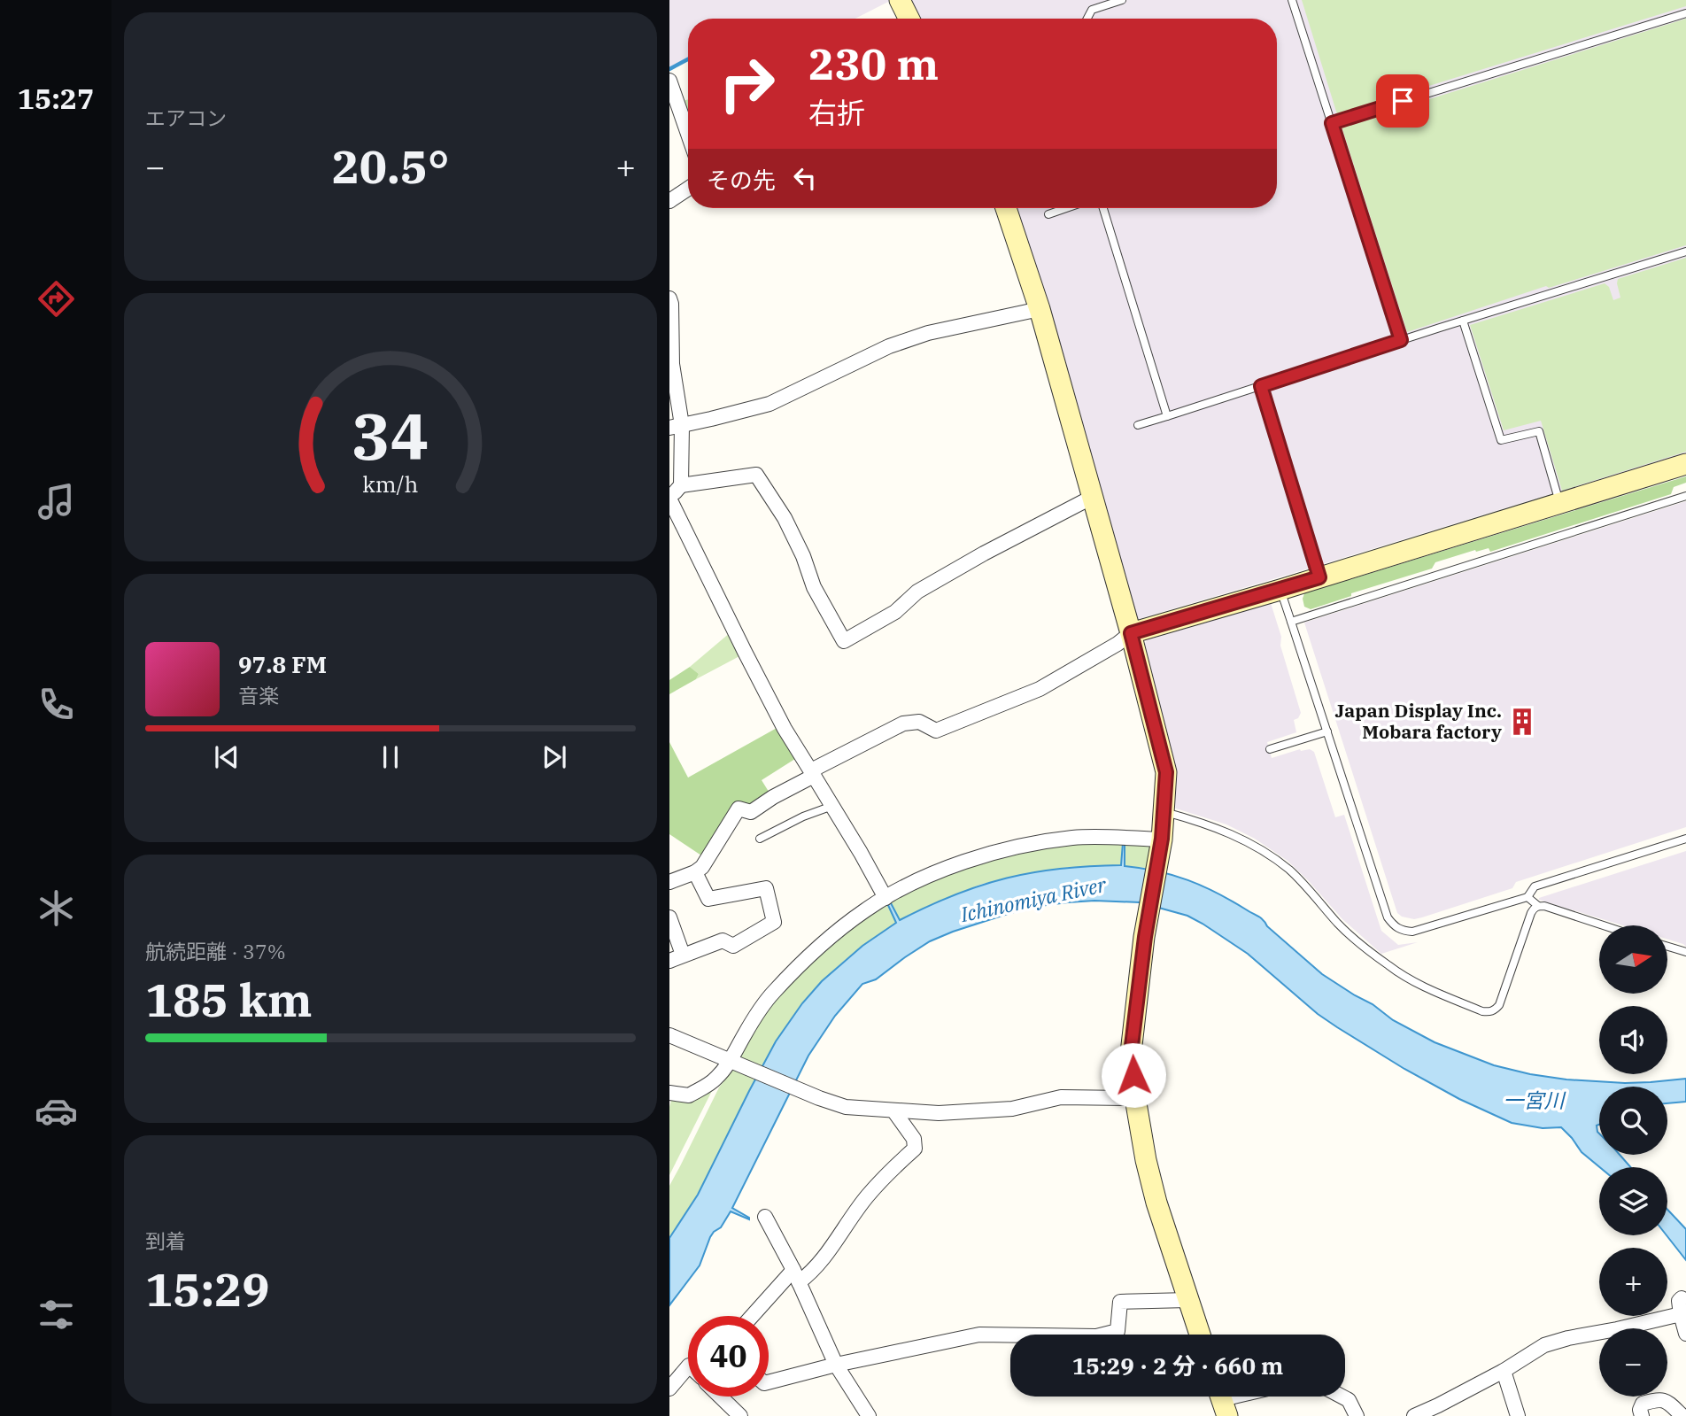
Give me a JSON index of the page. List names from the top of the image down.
{
  "water": ["Ichinomiya River", "一宮川"],
  "places": {
    "building": ["Japan Display Inc. Mobara factory"]
  },
  "north": "right",
  "page": {
    "tabs": "15:27",
    "tile": [
      "エアコン",
      ["航続距離 · 37%", "185 km"],
      ["到着", "15:29"]
    ],
    "turn": ["230 m", "右折"],
    "heat": ["−", "20.5°", "+"],
    "then": "その先",
    "song": ["97.8 FM", "音楽"],
    "map_buttons": ["+", "−"],
    "limit": "40",
    "trip": "15:29 · 2 分 · 660 m",
    "gauge": ["34", "km/h"]
  }
}
